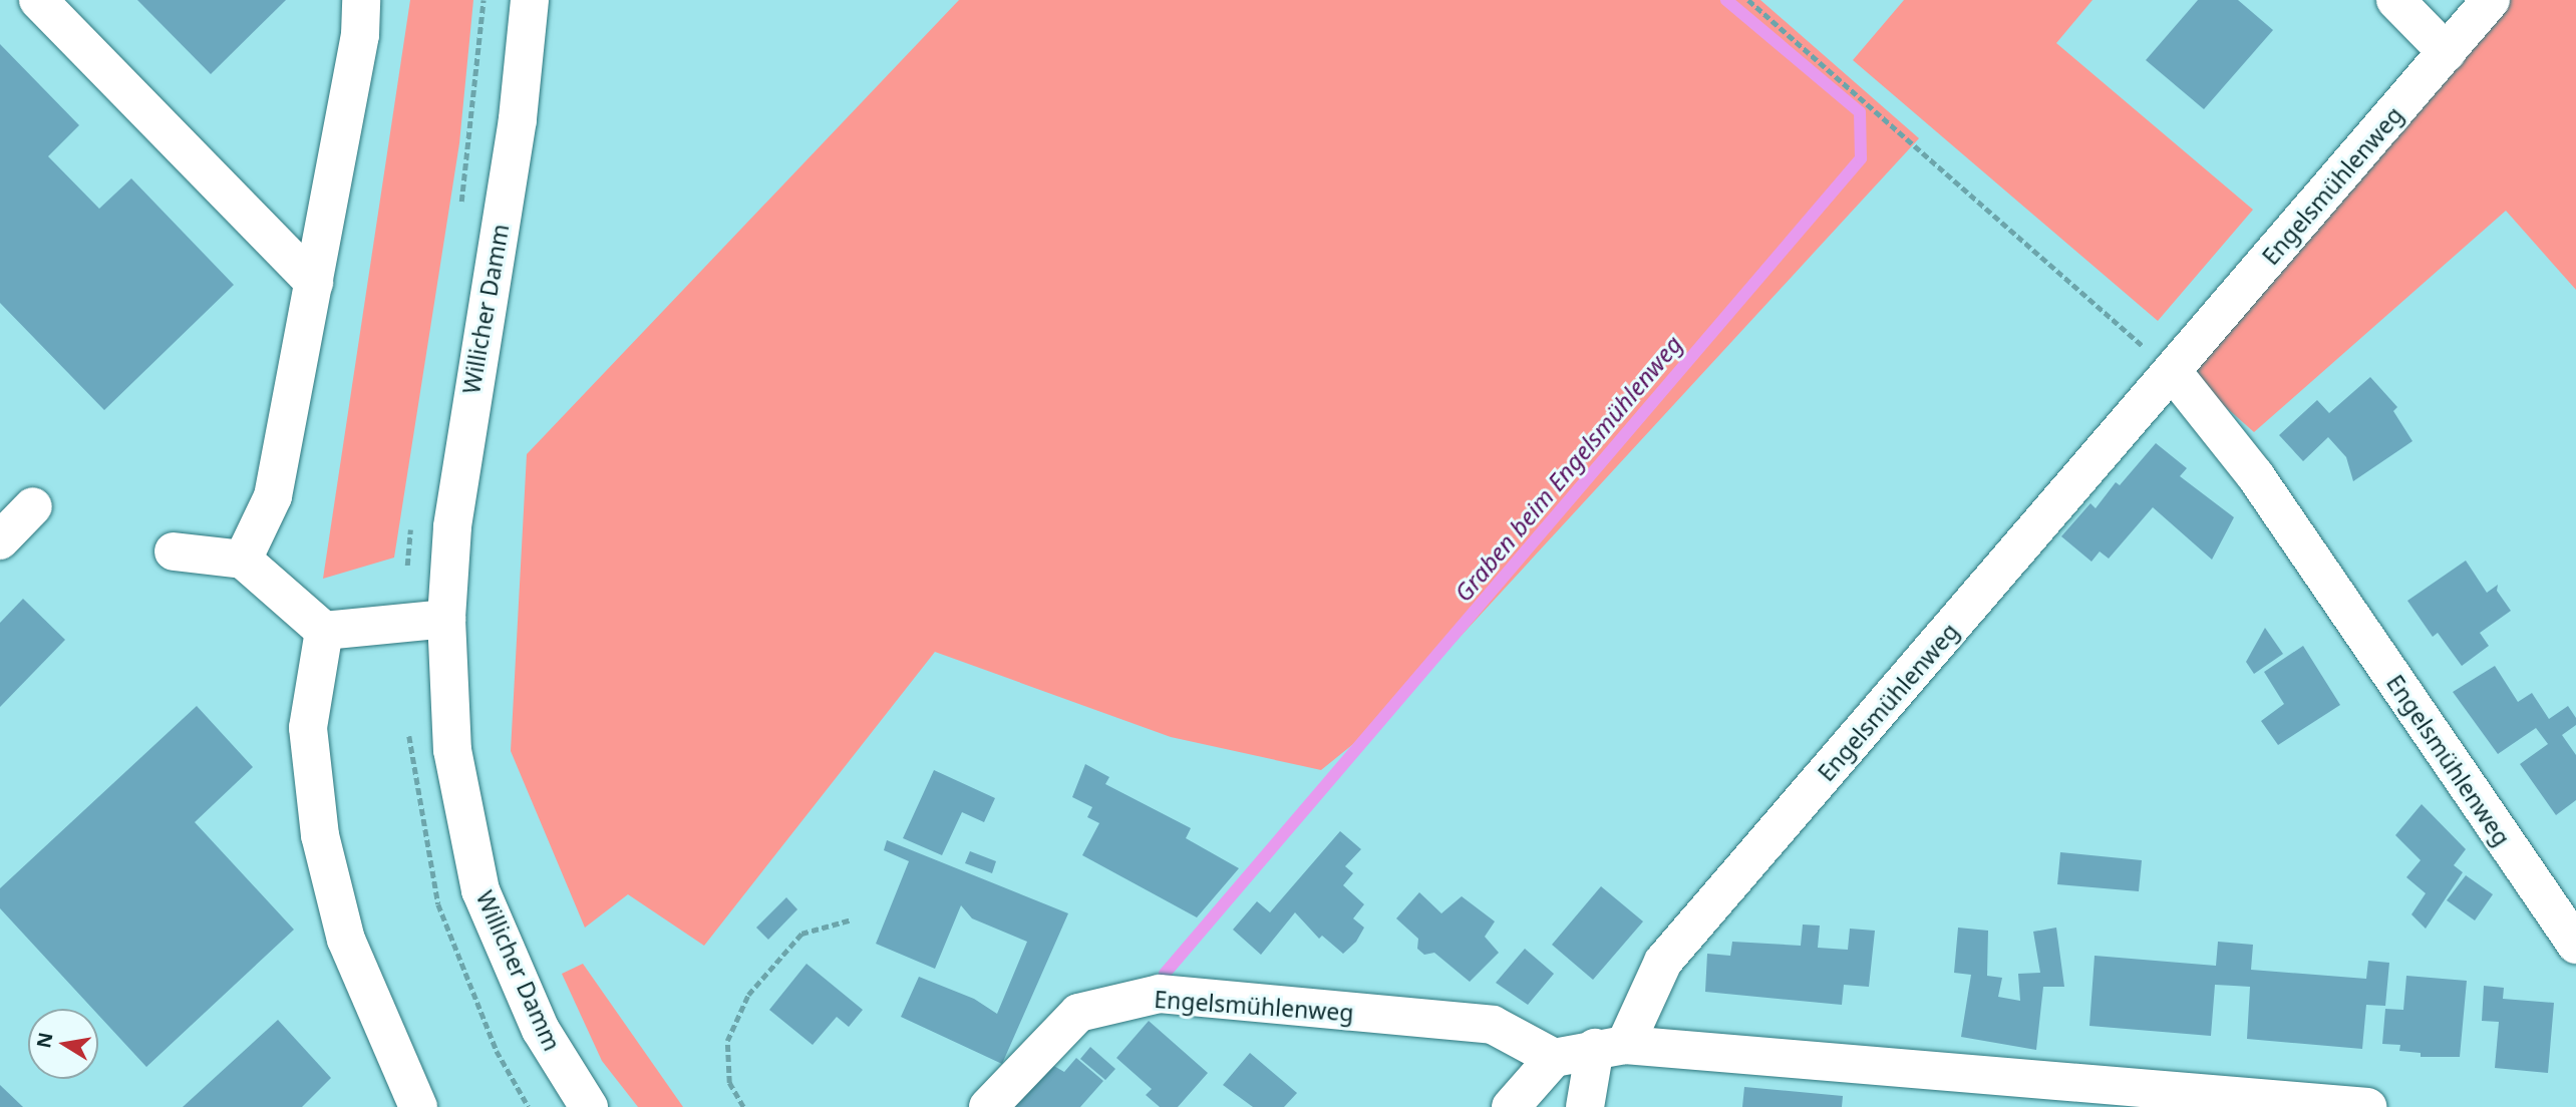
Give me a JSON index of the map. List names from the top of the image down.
{
  "streets": {
    "street": ["Engelsmühlenweg", "Willicher Damm"]
  },
  "water": ["Graben beim Engelsmühlenweg"],
  "north": "left"
}
